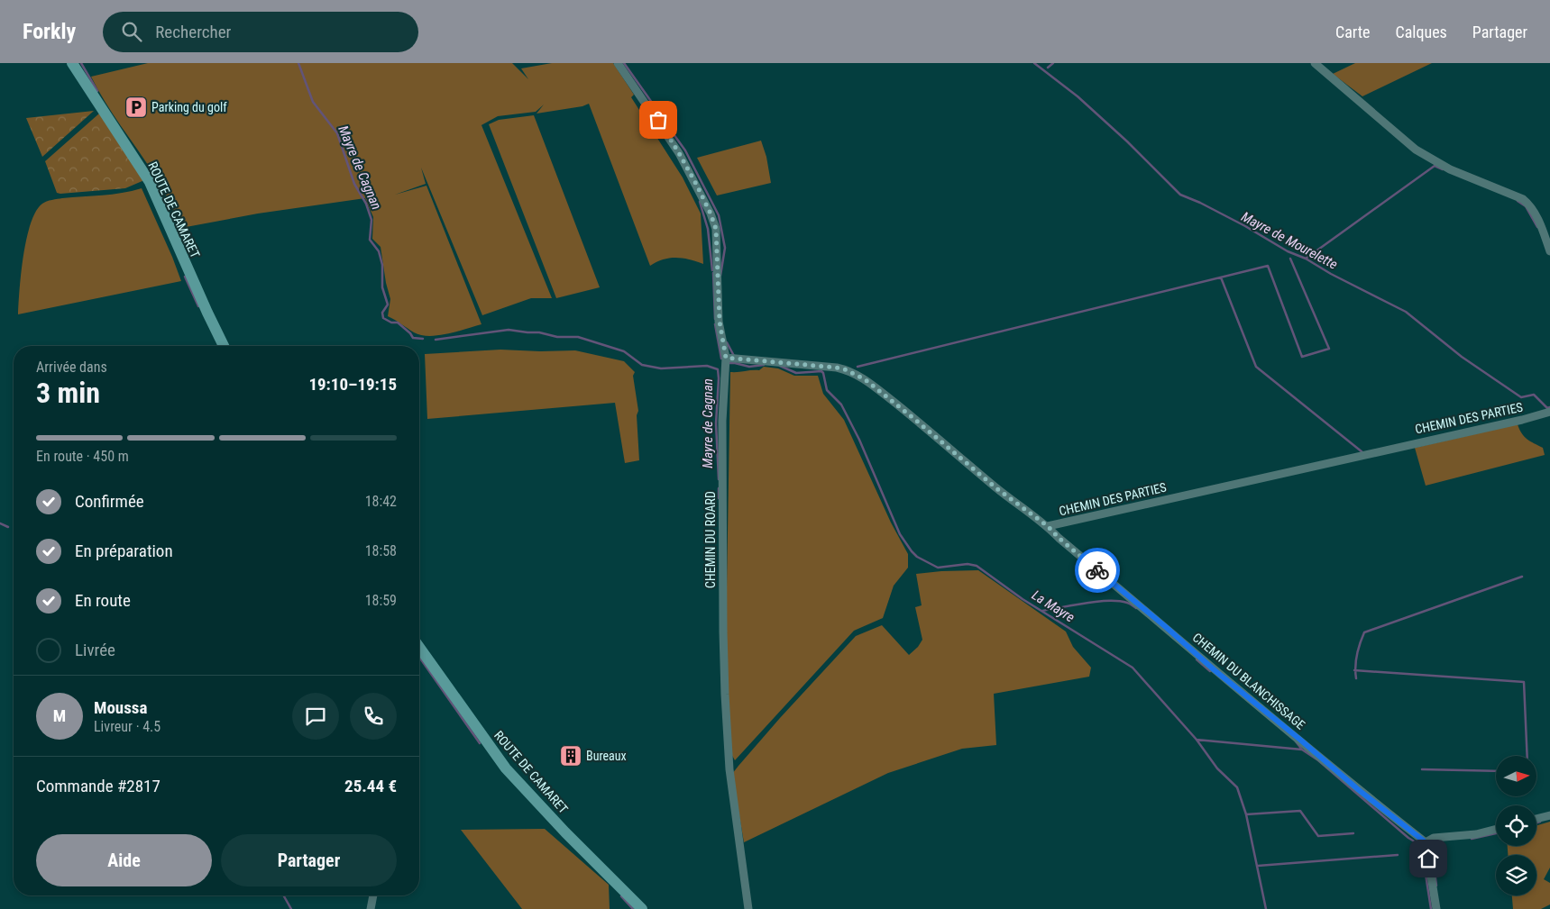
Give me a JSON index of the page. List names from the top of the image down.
{
  "streets": {
    "main road": ["ROUTE DE CAMARET"],
    "street": ["CHEMIN DES PARTIES", "CHEMIN DU ROARD", "CHEMIN DU BLANCHISSAGE"]
  },
  "crossings": [
    ["CHEMIN DES PARTIES", "CHEMIN DU ROARD"],
    ["CHEMIN DES PARTIES", "CHEMIN DU BLANCHISSAGE"]
  ],
  "water": ["Mayre de Cagnan", "Mayre de Mourelette", "La Mayre"],
  "places": {
    "parking": ["Parking du golf"],
    "building": ["Bureaux"]
  },
  "north": "right",
  "page": {
    "header": "Forkly",
    "search": "Rechercher",
    "nav": ["Carte", "Calques", "Partager"],
    "heading": ["3 min", "Arrivée dans", "19:10–19:15"],
    "panel": [
      "Moussa",
      "Livreur · 4.5",
      "Commande #2817",
      "25.44 €"
    ],
    "bar": "En route · 450 m",
    "list": [
      ["Confirmée", "18:42"],
      ["En préparation", "18:58"],
      ["En route", "18:59"],
      "Livrée"
    ],
    "round": "M",
    "buttons": ["Aide", "Partager"]
  }
}
